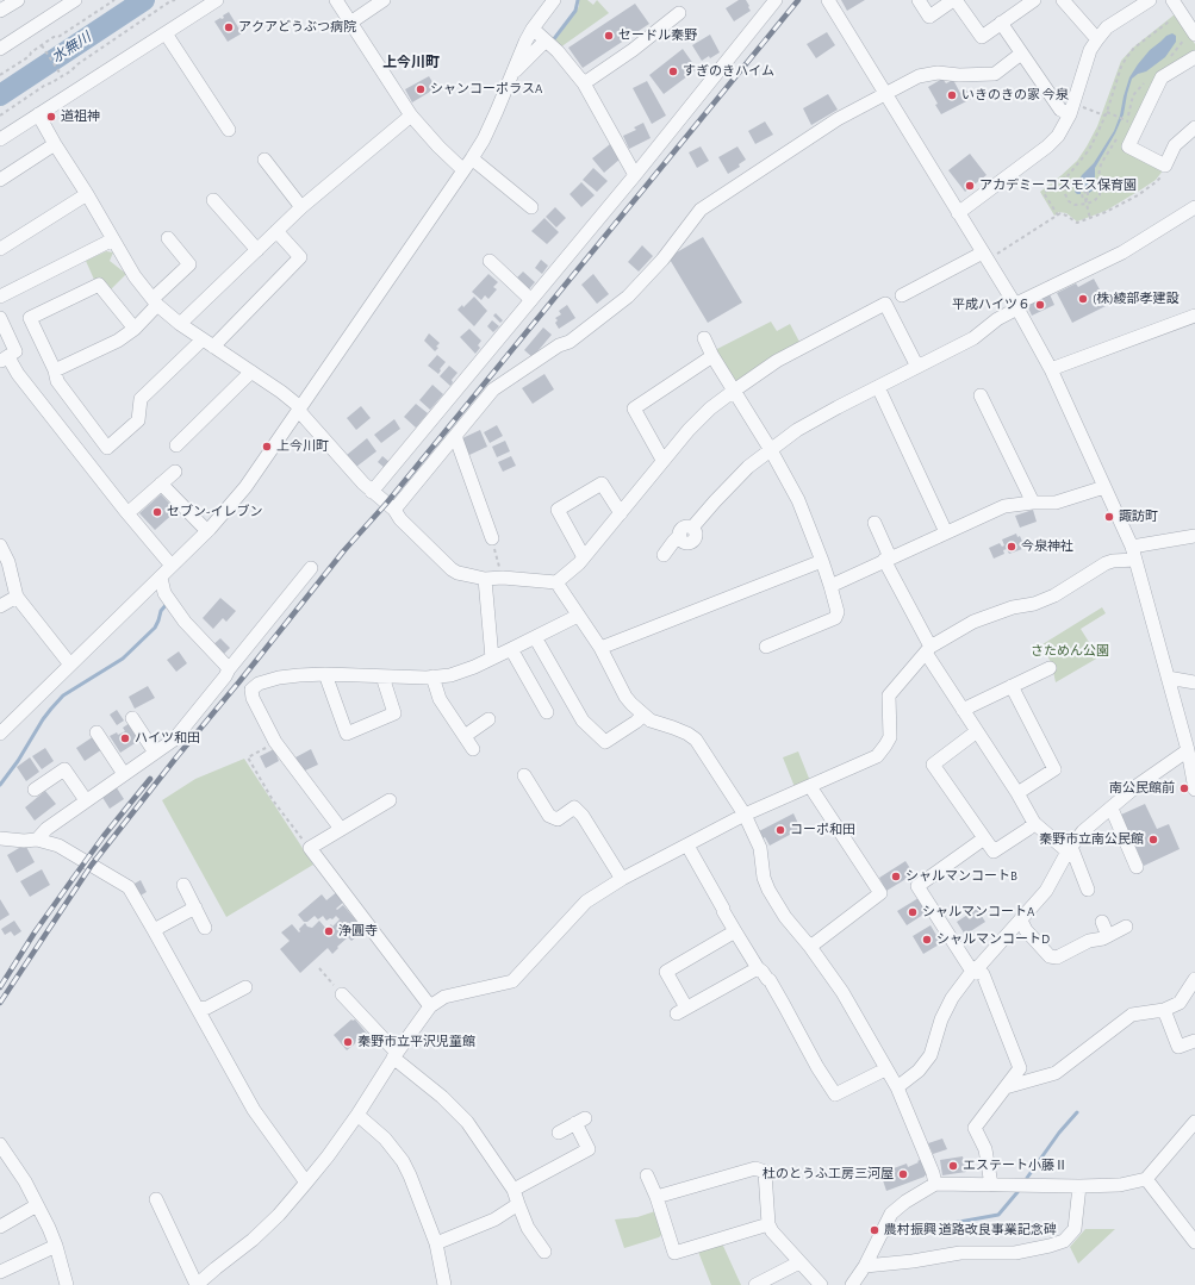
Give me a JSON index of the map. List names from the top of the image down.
{
  "districts": ["上今川町"],
  "water": ["水無川"],
  "parks": ["さためん公園"],
  "places": [
    "アクアどうぶつ病院",
    "セードル秦野",
    "すぎのきハイム",
    "シャンコーポラスA",
    "いきのきの家 今泉",
    "道祖神",
    "アカデミーコスモス保育園",
    "(株)綾部孝建設",
    "平成ハイツ６",
    "上今川町",
    "セブン-イレブン",
    "諏訪町",
    "今泉神社",
    "ハイツ和田",
    "南公民館前",
    "コーポ和田",
    "秦野市立南公民館",
    "シャルマンコートB",
    "シャルマンコートA",
    "浄圓寺",
    "シャルマンコートD",
    "秦野市立平沢児童館",
    "エステート小藤Ⅱ",
    "杜のとうふ工房三河屋",
    "農村振興 道路改良事業記念碑"
  ]
}
